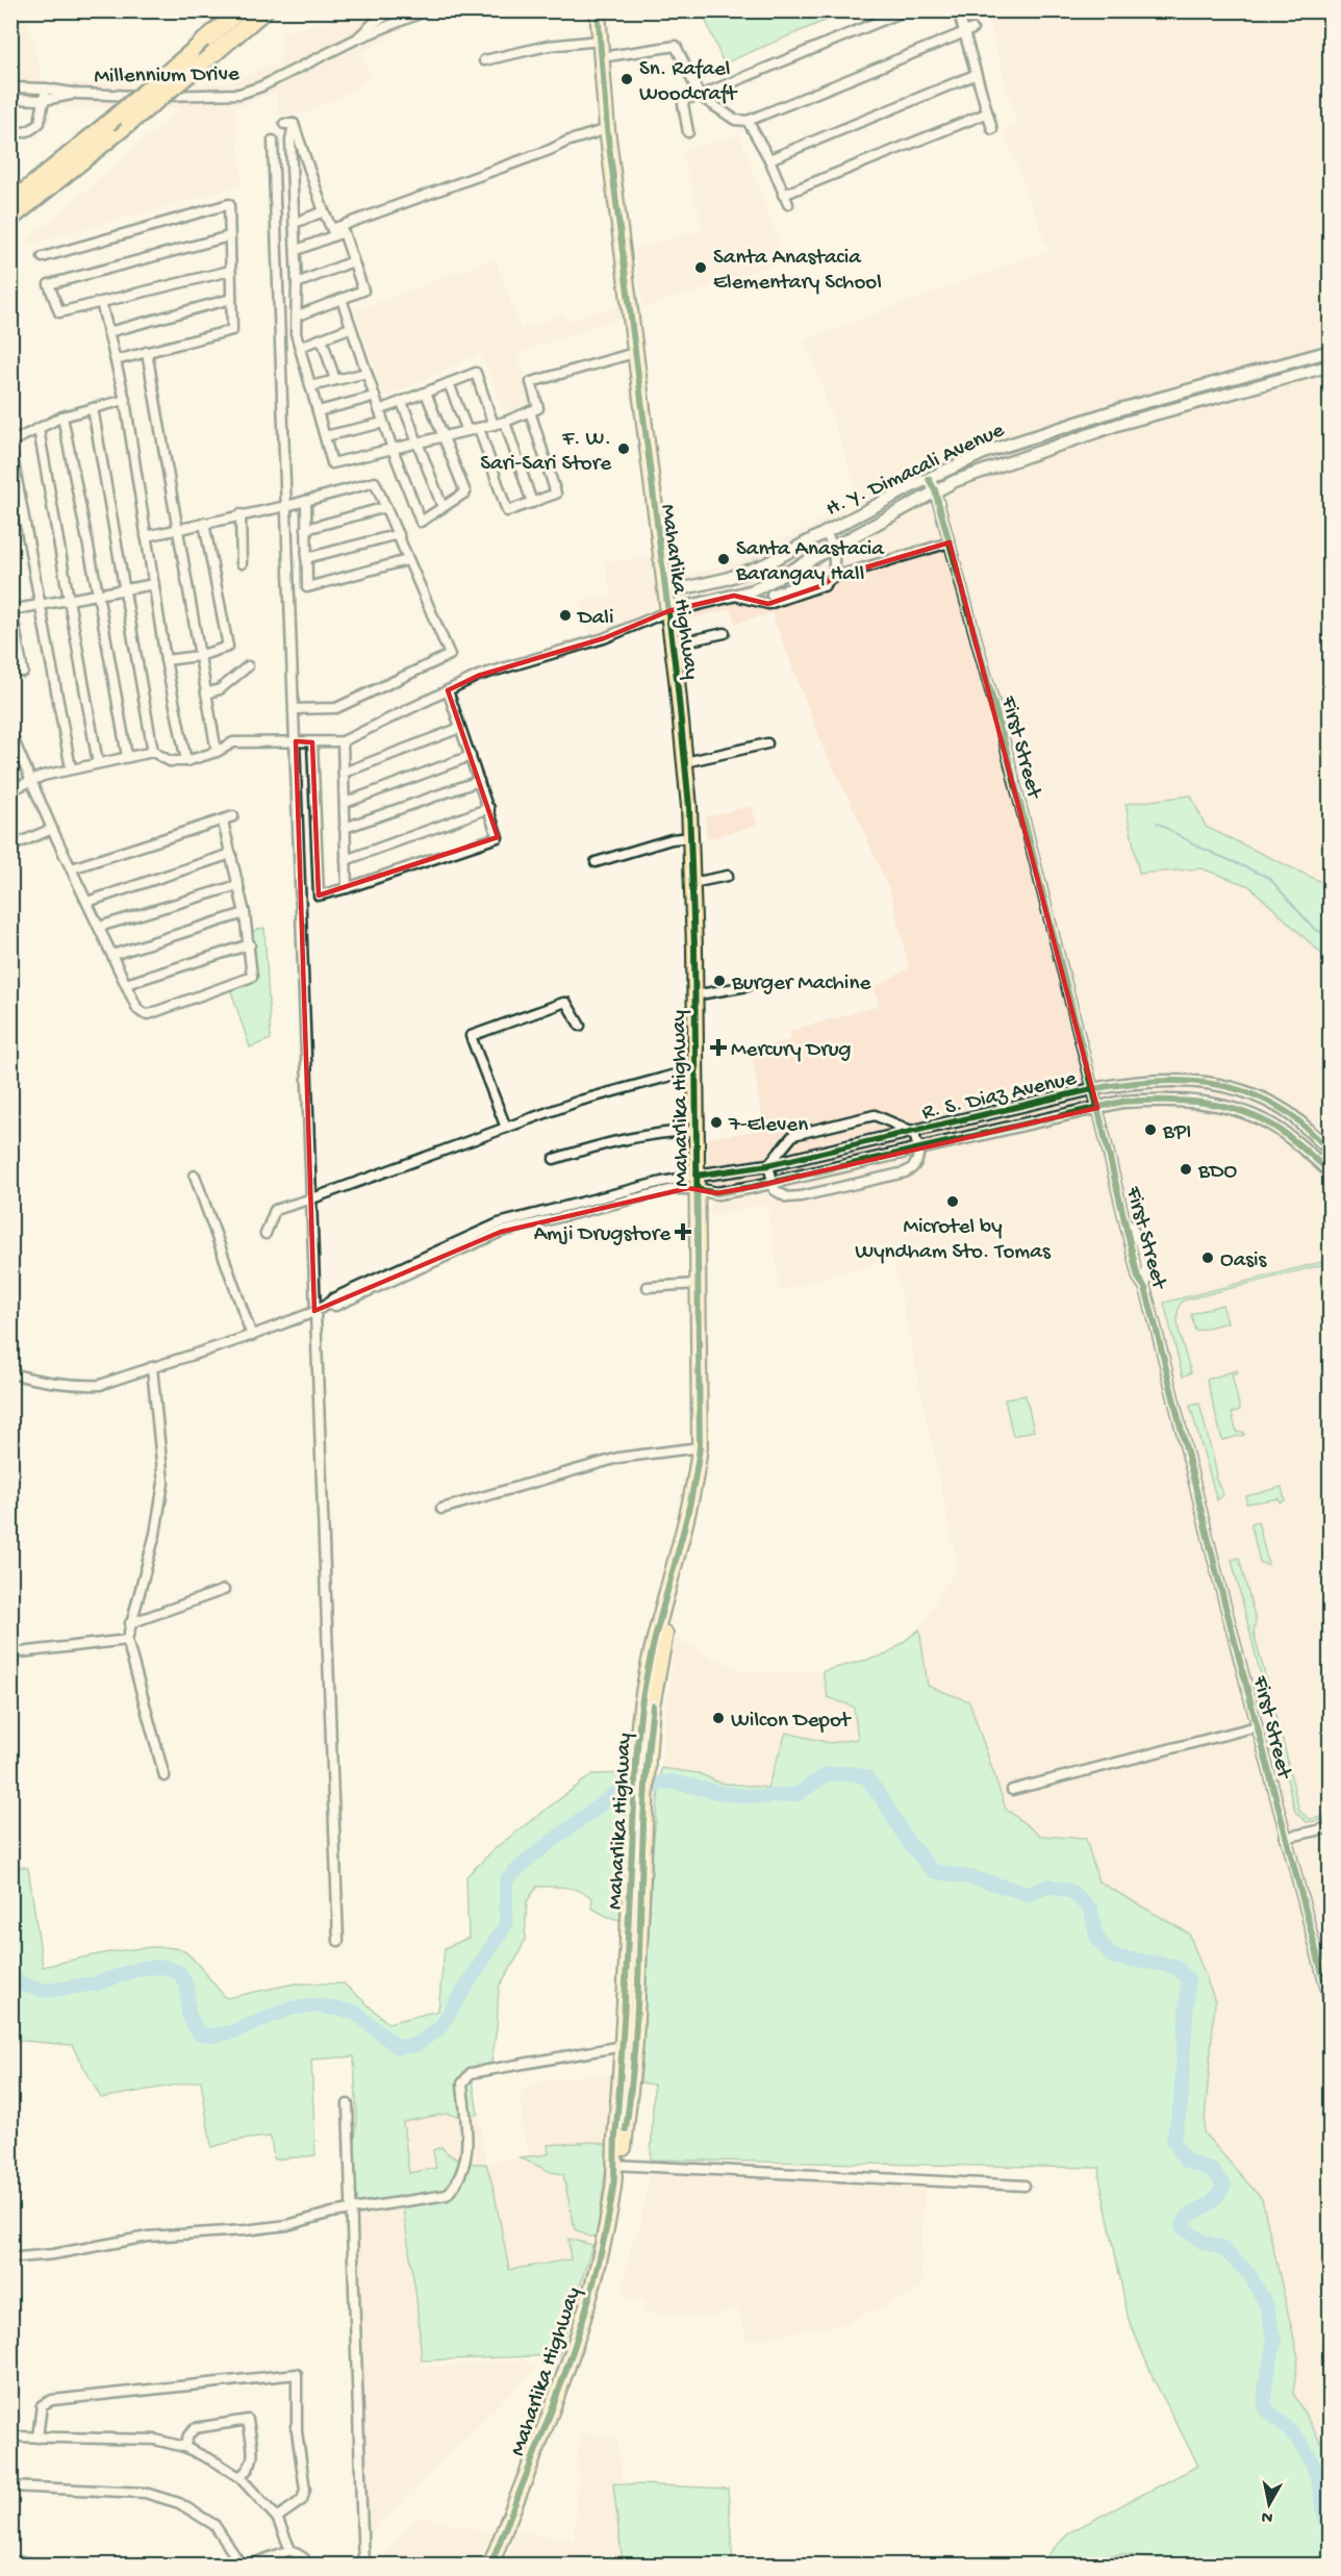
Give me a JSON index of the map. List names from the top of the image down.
{
  "streets": {
    "highway": ["Maharlika Highway"],
    "street": [
      "Millennium Drive",
      "H. Y. Dimacali Avenue",
      "First Street",
      "R. S. Diaz Avenue"
    ]
  },
  "crossings": [
    ["H. Y. Dimacali Avenue", "Maharlika Highway"],
    ["H. Y. Dimacali Avenue", "First Street"],
    ["Maharlika Highway", "R. S. Diaz Avenue"],
    ["First Street", "R. S. Diaz Avenue"]
  ],
  "places": {
    "other": [
      "Sn. Rafael Woodcraft",
      "Santa Anastacia Elementary School",
      "F. W. Sari-Sari Store",
      "Santa Anastacia Barangay Hall",
      "Dali",
      "Burger Machine",
      "7-Eleven",
      "BPI",
      "BDO",
      "Microtel by Wyndham Sto. Tomas",
      "Oasis",
      "Wilcon Depot"
    ],
    "health": ["Mercury Drug", "Amji Drugstore"]
  },
  "north": "bottom"
}
